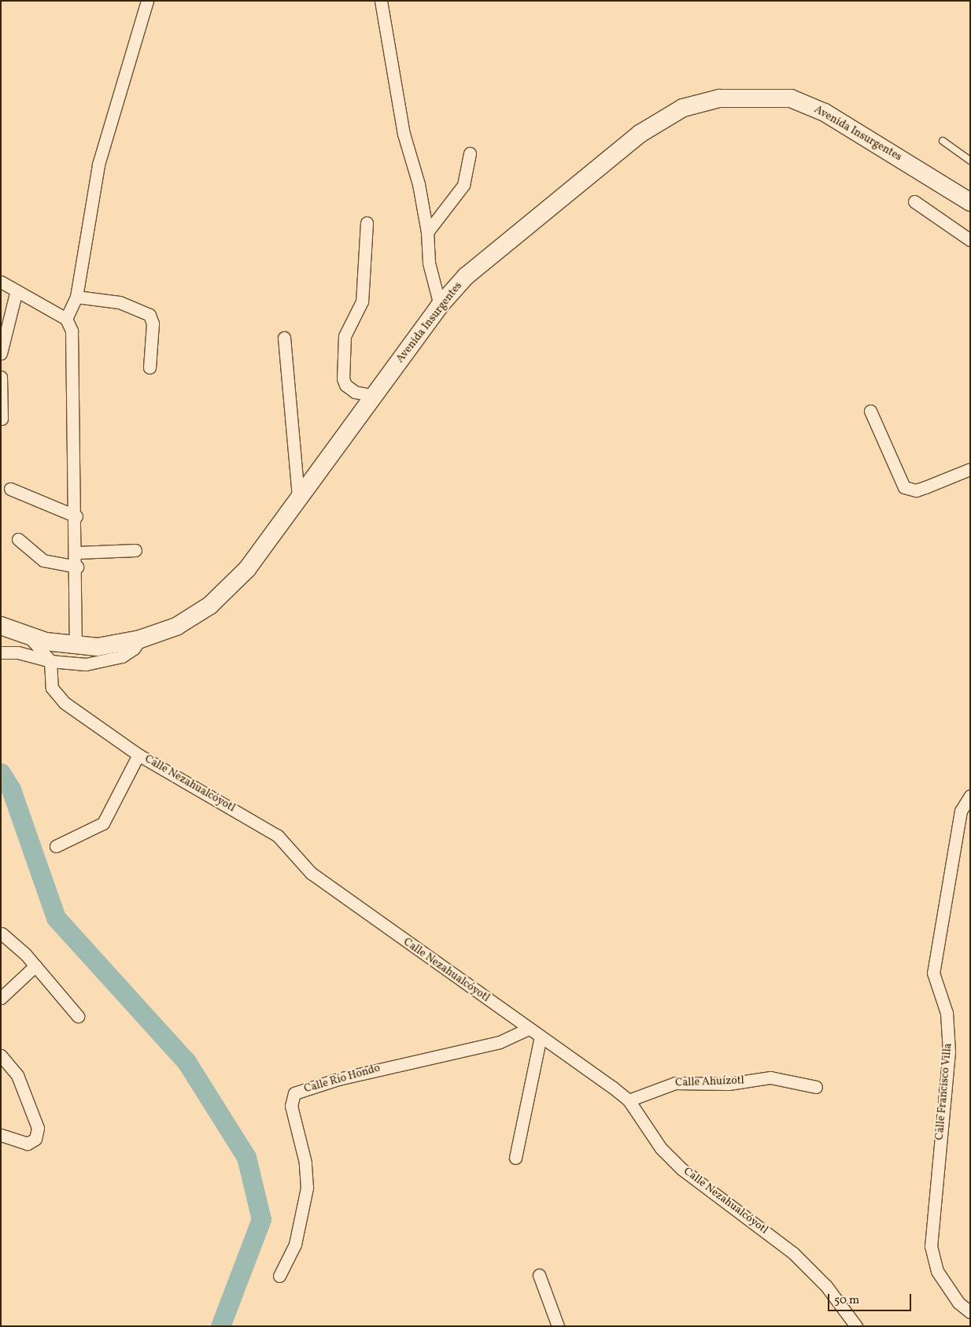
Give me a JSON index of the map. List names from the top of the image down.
{
  "streets": {
    "main road": ["Avenida Insurgentes"],
    "street": [
      "Calle Nezahualcóyotl",
      "Calle Río Hondo",
      "Calle Ahuízotl",
      "Calle Francisco Villa"
    ]
  },
  "crossings": [
    ["Calle Nezahualcóyotl", "Calle Río Hondo"],
    ["Calle Nezahualcóyotl", "Calle Ahuízotl"]
  ],
  "scale_bar": "50 m"
}
